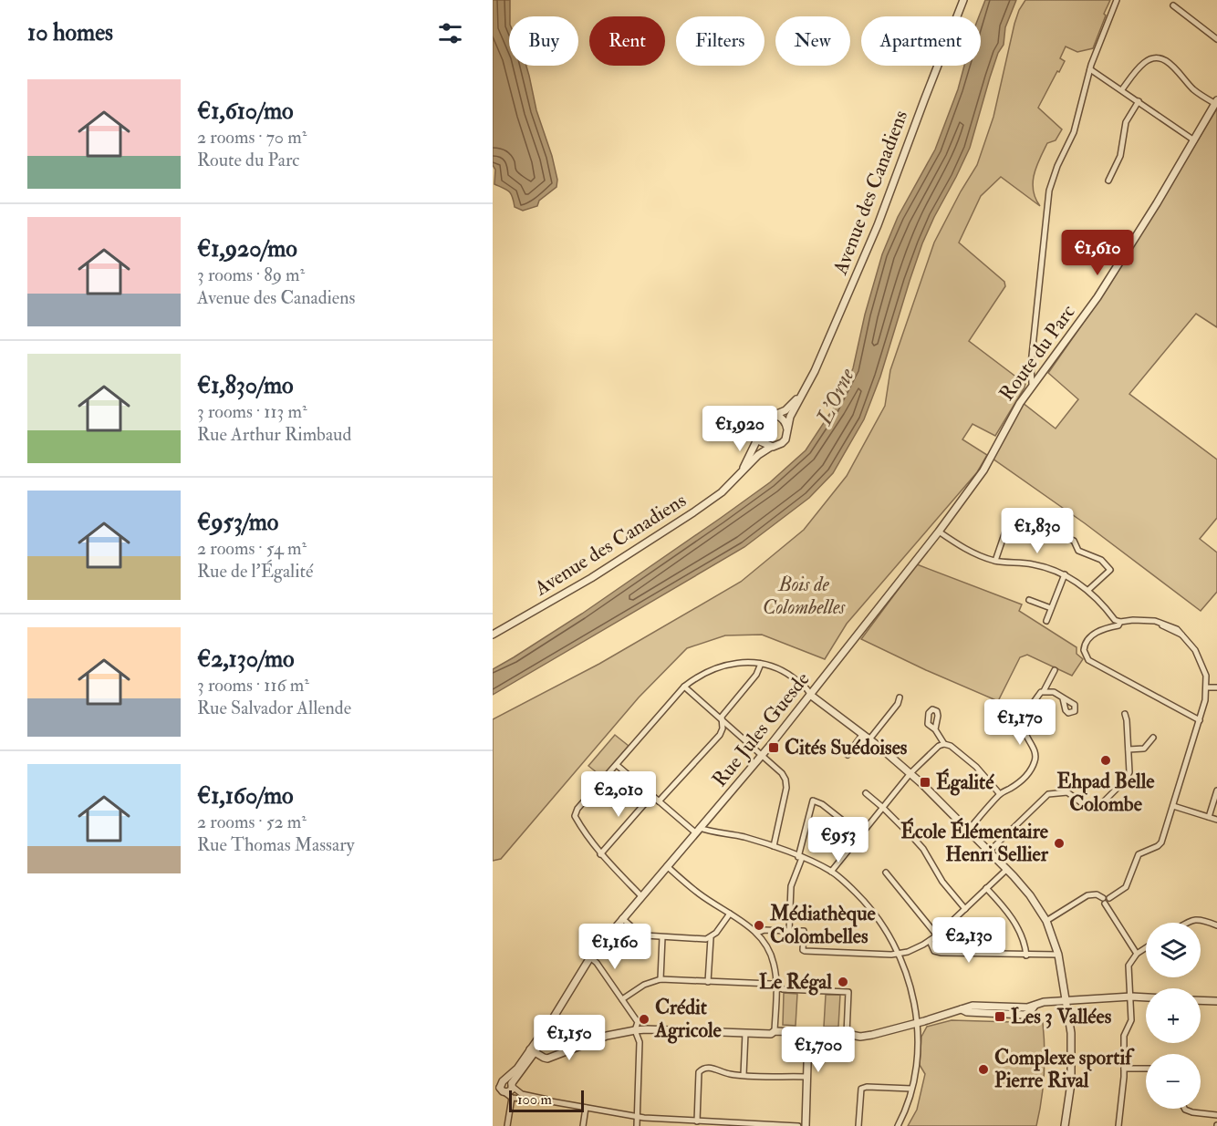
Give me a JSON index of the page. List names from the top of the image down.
{
  "streets": {
    "street": ["Avenue des Canadiens", "Route du Parc", "Rue Jules Guesde"]
  },
  "crossings": [
    ["Route du Parc", "Rue Jules Guesde"]
  ],
  "water": ["L'Orne"],
  "parks": ["Bois de Colombelles"],
  "places": {
    "transit": ["Cités Suédoises", "Égalité", "Les 3 Vallées"],
    "other": [
      "Ehpad Belle Colombe",
      "École Élémentaire Henri Sellier",
      "Médiathèque Colombelles",
      "Le Régal",
      "Crédit Agricole",
      "Complexe sportif Pierre Rival"
    ]
  },
  "scale_bar": "100 m",
  "page": {
    "heading": "10 homes",
    "chip": [
      "Buy",
      "Rent",
      "Filters",
      "New",
      "Apartment"
    ],
    "list": [
      {
        "name": "€1,610/mo",
        "note": "2 rooms · 70 m² · Route du Parc"
      },
      {
        "name": "€1,920/mo",
        "note": "3 rooms · 89 m² · Avenue des Canadiens"
      },
      {
        "name": "€1,830/mo",
        "note": "3 rooms · 113 m² · Rue Arthur Rimbaud"
      },
      {
        "name": "€953/mo",
        "note": "2 rooms · 54 m² · Rue de l'Égalité"
      },
      {
        "name": "€2,130/mo",
        "note": "3 rooms · 116 m² · Rue Salvador Allende"
      },
      {
        "name": "€1,160/mo",
        "note": "2 rooms · 52 m² · Rue Thomas Massary"
      }
    ],
    "price": [
      "€1,610",
      "€1,920",
      "€1,830",
      "€1,170",
      "€2,010",
      "€953",
      "€2,130",
      "€1,160",
      "€1,150",
      "€1,700"
    ],
    "map_buttons": ["+", "−"],
    "scale": "100 m"
  }
}
